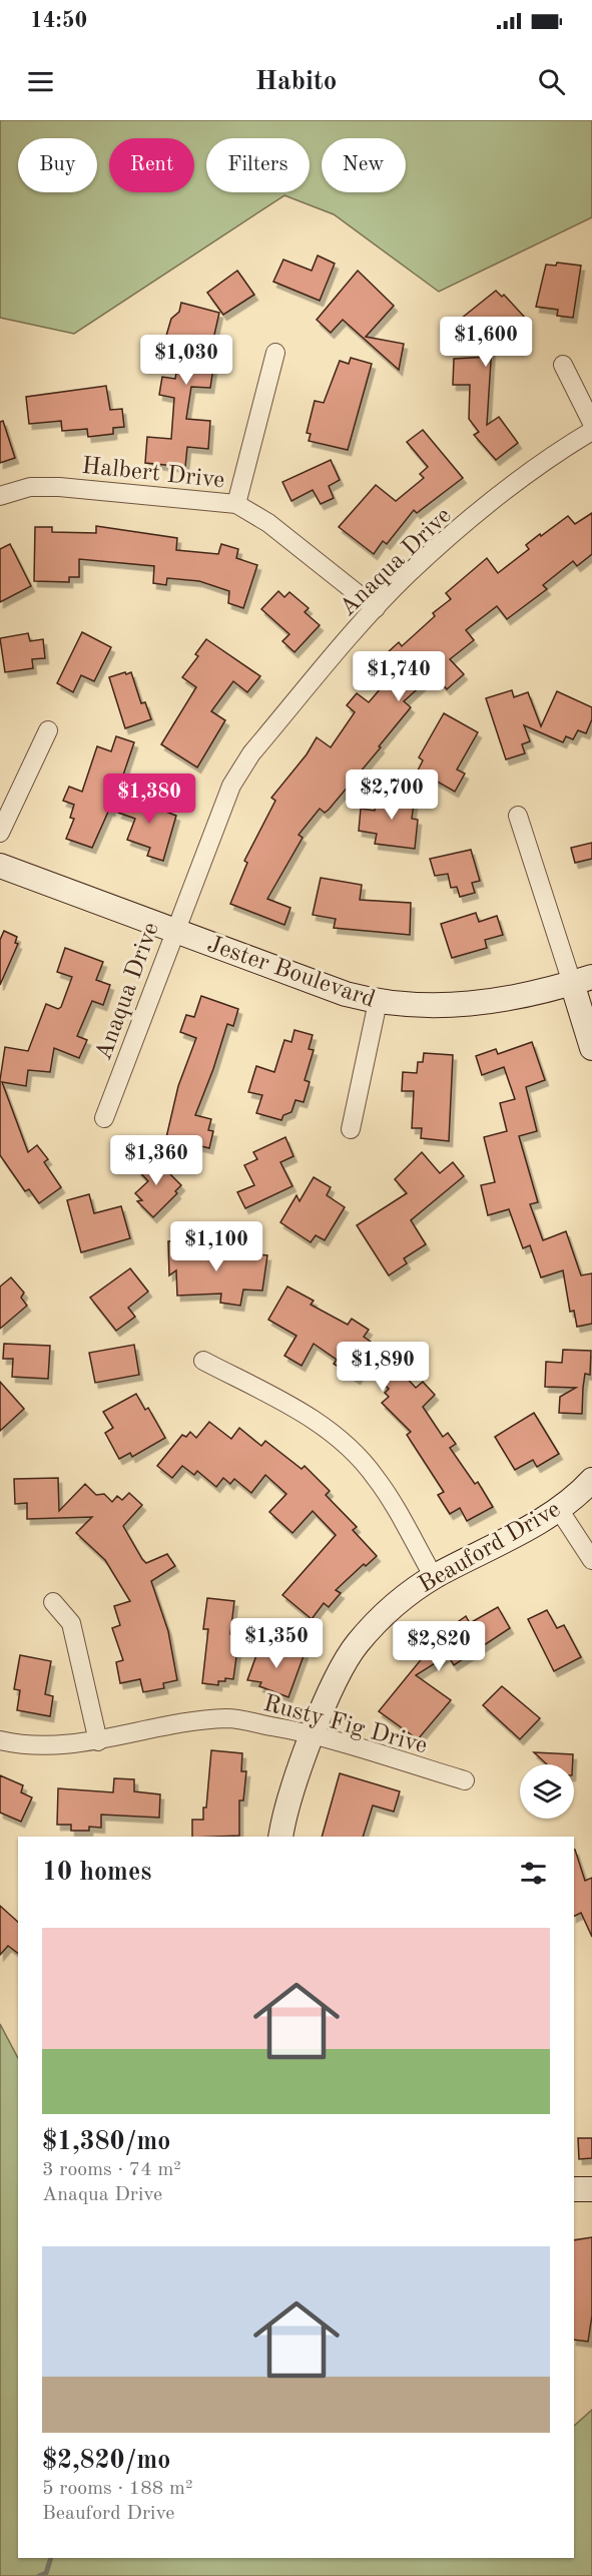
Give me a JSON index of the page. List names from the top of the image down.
{
  "streets": {
    "street": [
      "Halbert Drive",
      "Anaqua Drive",
      "Jester Boulevard",
      "Beauford Drive",
      "Rusty Fig Drive"
    ]
  },
  "crossings": [
    ["Halbert Drive", "Anaqua Drive"],
    ["Anaqua Drive", "Jester Boulevard"],
    ["Beauford Drive", "Rusty Fig Drive"]
  ],
  "page": {
    "status": "14:50",
    "header": "Habito",
    "chip": [
      "Buy",
      "Rent",
      "Filters",
      "New"
    ],
    "price": [
      "$1,600",
      "$1,030",
      "$1,740",
      "$2,700",
      "$1,380",
      "$1,360",
      "$1,100",
      "$1,890",
      "$1,350",
      "$2,820"
    ],
    "heading": "10 homes",
    "list": [
      {
        "name": "$1,380/mo",
        "note": "3 rooms · 74 m² · Anaqua Drive"
      },
      {
        "name": "$2,820/mo",
        "note": "5 rooms · 188 m² · Beauford Drive"
      }
    ]
  }
}
